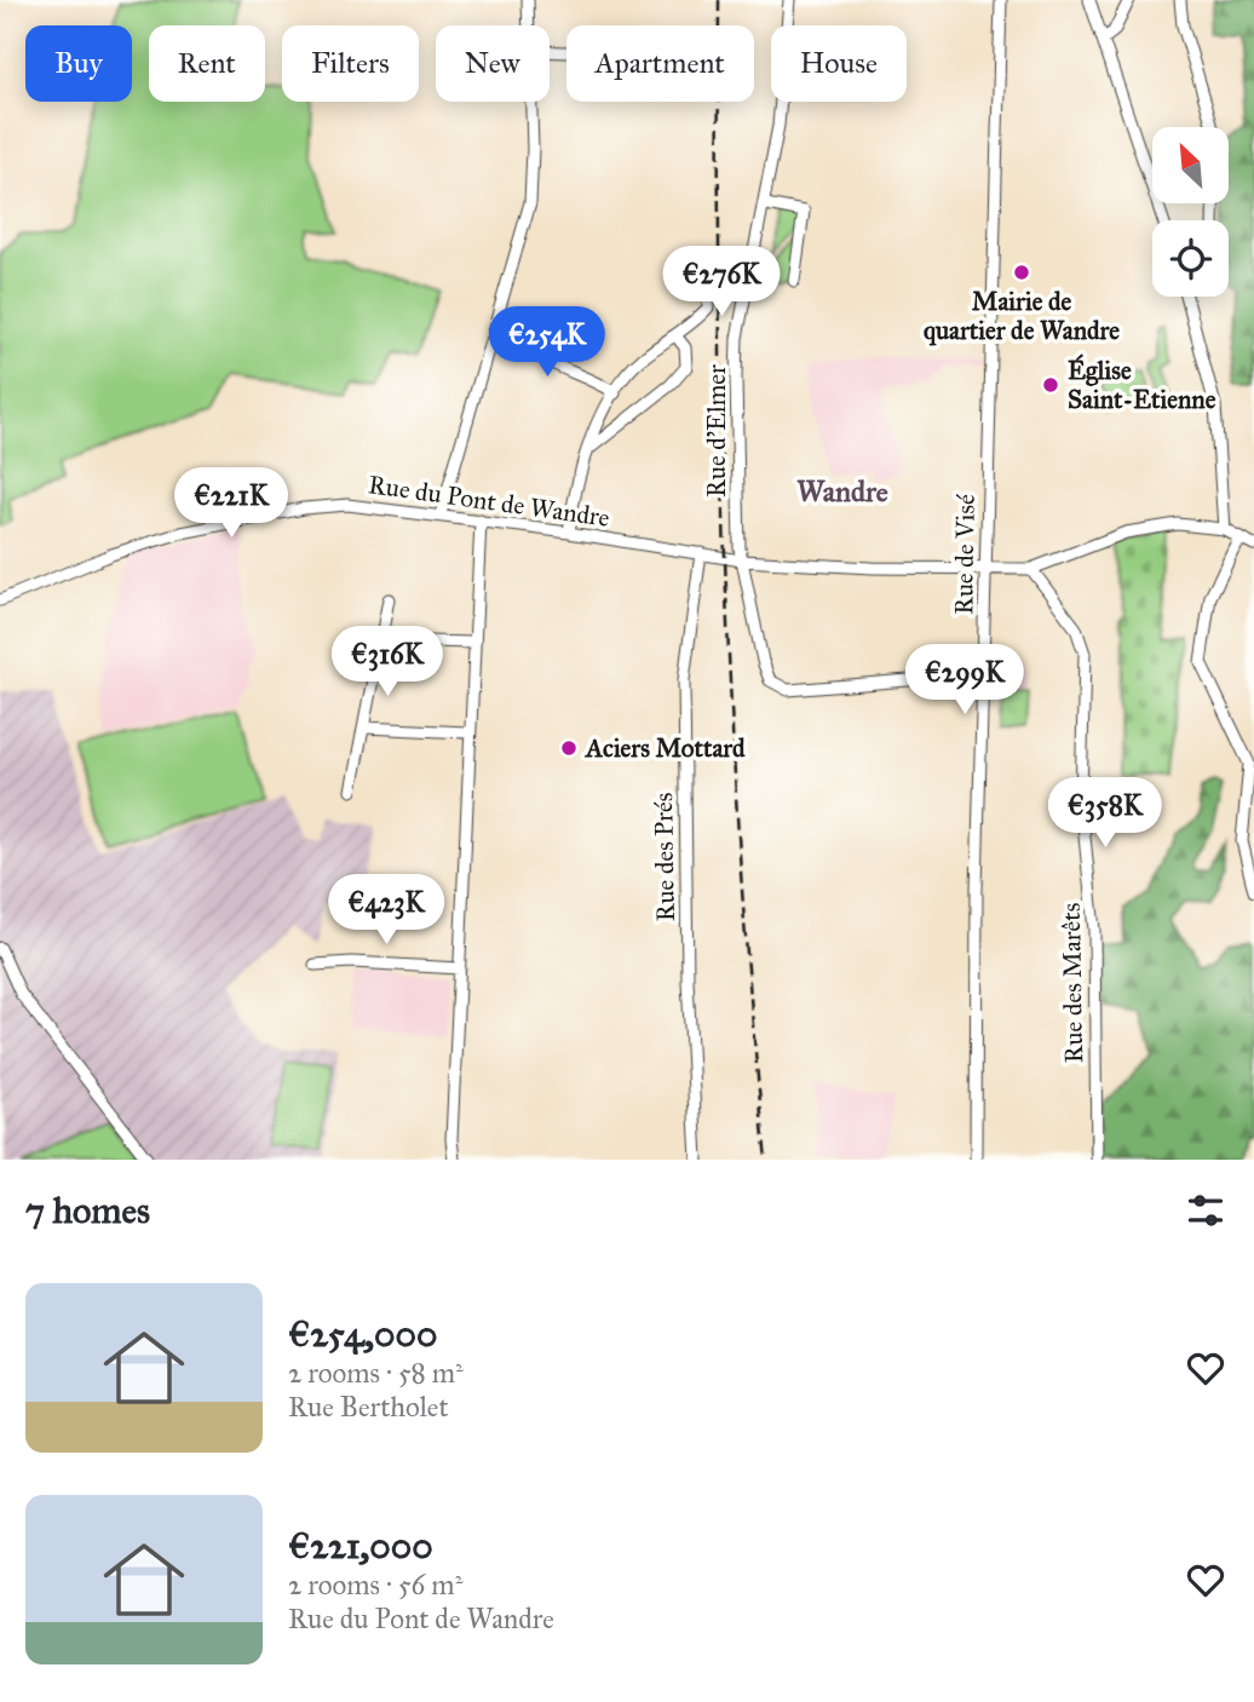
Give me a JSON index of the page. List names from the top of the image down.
{
  "streets": {
    "street": [
      "Rue d'Elmer",
      "Rue du Pont de Wandre",
      "Rue de Visé",
      "Rue des Prés",
      "Rue des Marêts"
    ]
  },
  "crossings": [
    ["Rue d'Elmer", "Rue du Pont de Wandre"],
    ["Rue d'Elmer", "Rue de Visé"],
    ["Rue du Pont de Wandre", "Rue de Visé"],
    ["Rue du Pont de Wandre", "Rue des Prés"],
    ["Rue du Pont de Wandre", "Rue des Marêts"]
  ],
  "districts": ["Wandre"],
  "places": ["Mairie de quartier de Wandre", "Église Saint-Etienne", "Aciers Mottard"],
  "north": "top left",
  "page": {
    "chip": [
      "Buy",
      "Rent",
      "Filters",
      "New",
      "Apartment",
      "House"
    ],
    "price": [
      "€276K",
      "€254K",
      "€221K",
      "€316K",
      "€299K",
      "€358K",
      "€423K"
    ],
    "heading": "7 homes",
    "list": [
      {
        "name": "€254,000",
        "note": "2 rooms · 58 m² · Rue Bertholet"
      },
      {
        "name": "€221,000",
        "note": "2 rooms · 56 m² · Rue du Pont de Wandre"
      }
    ]
  }
}
